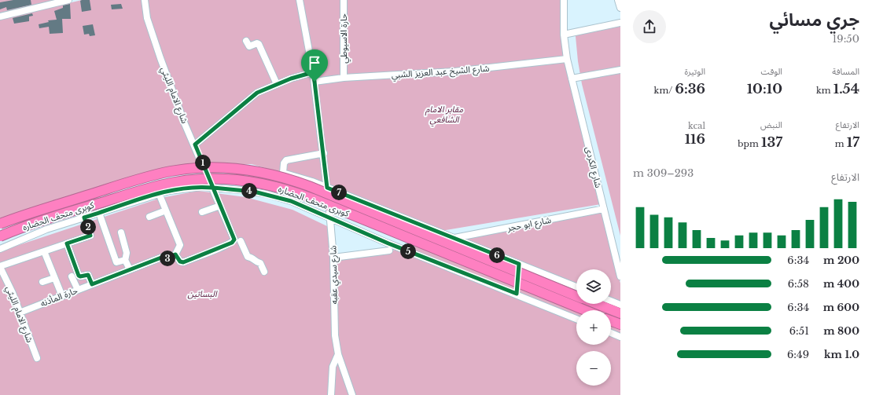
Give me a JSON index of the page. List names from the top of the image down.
{
  "streets": {
    "highway": ["كوبرى متحف الحضاره"],
    "street": [
      "حارة الاسيوطي",
      "شارع الشيخ عبد العزيز الشبي",
      "شارع الامام الليثي",
      "شارع الكردى",
      "شارع ابو حجر",
      "شارع سيدي عقبه",
      "حارة المأذنه"
    ]
  },
  "crossings": [
    ["حارة الاسيوطي", "شارع الشيخ عبد العزيز الشبي"],
    ["شارع الشيخ عبد العزيز الشبي", "شارع الكردى"],
    ["شارع الشيخ عبد العزيز الشبي", "شارع سيدي عقبه"],
    ["شارع الامام الليثي", "حارة المأذنه"],
    ["شارع الكردى", "شارع ابو حجر"]
  ],
  "parks": ["مقابر الامام الشافعي", "البساتين"],
  "page": {
    "heading": ["جري مسائي", "19:50"],
    "stats": [
      ["المسافة", "1.54 km"],
      ["الوقت", "10:10"],
      ["الوتيرة", "6:36 /km"],
      ["الارتفاع", "17 m"],
      ["النبض", "137 bpm"],
      ["kcal", "116"]
    ],
    "pins": [
      "1",
      "4",
      "7",
      "2",
      "5",
      "6",
      "3"
    ],
    "chart": ["الارتفاع", "293–309 m"],
    "list": [
      {
        "name": "200 m",
        "note": "6:34"
      },
      {
        "name": "400 m",
        "note": "6:58"
      },
      {
        "name": "600 m",
        "note": "6:34"
      },
      {
        "name": "800 m",
        "note": "6:51"
      },
      {
        "name": "1.0 km",
        "note": "6:49"
      }
    ],
    "map_buttons": ["+", "−"]
  }
}
